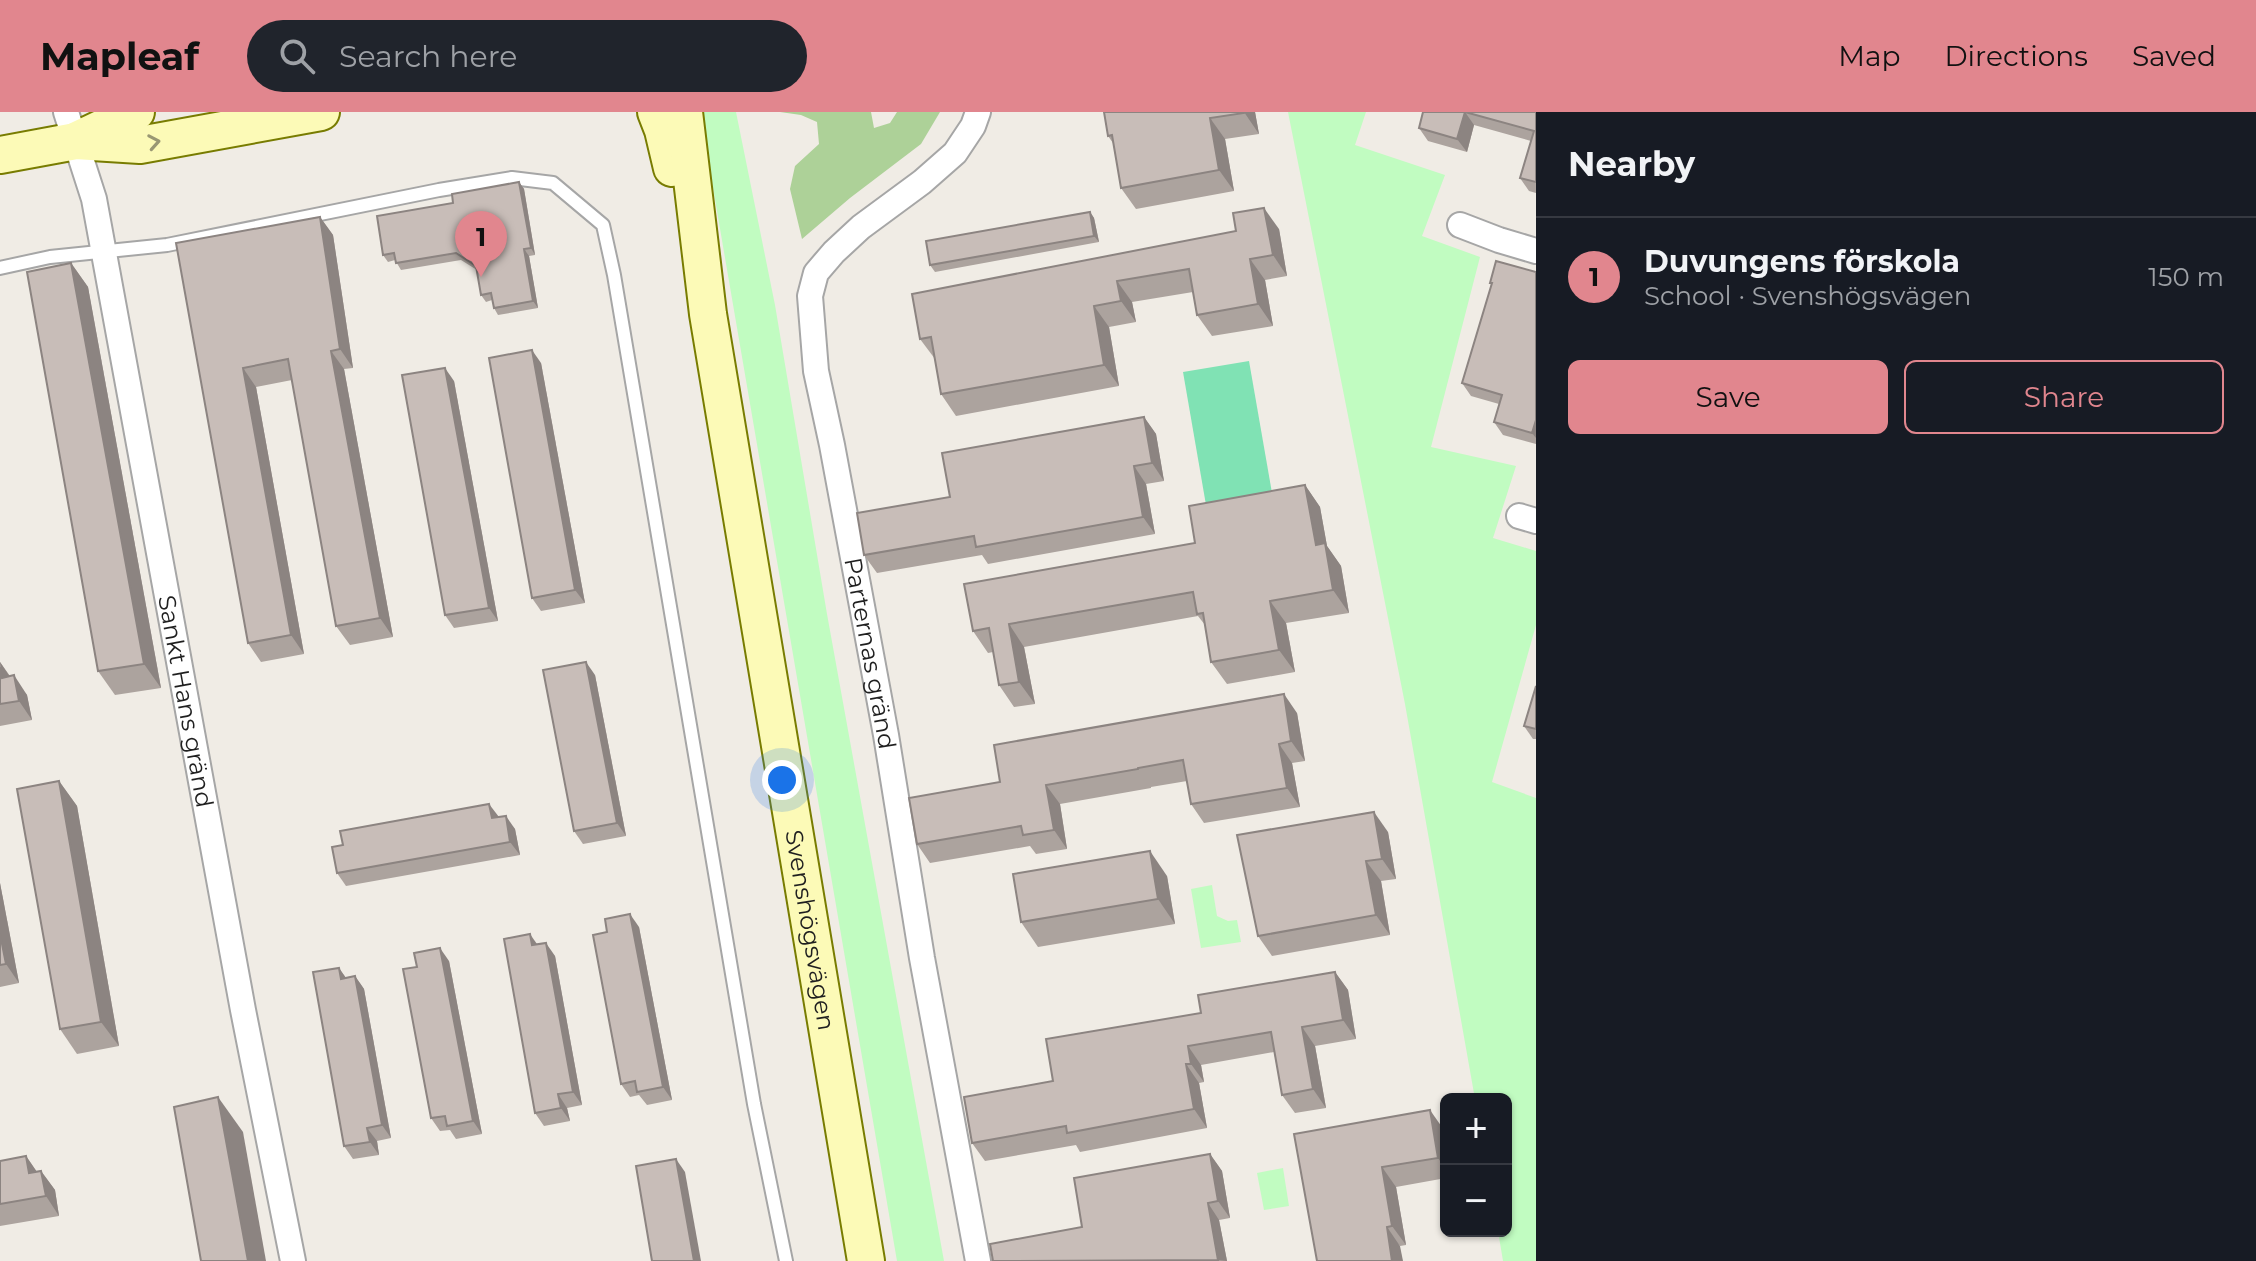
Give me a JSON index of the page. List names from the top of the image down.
{
  "streets": {
    "main road": ["Svenshögsvägen"],
    "street": ["Parternas gränd", "Sankt Hans gränd"]
  },
  "page": {
    "header": "Mapleaf",
    "search": "Search here",
    "nav": ["Map", "Directions", "Saved"],
    "heading": "Nearby",
    "pins": "1",
    "list": [
      {
        "mark": "1",
        "name": "Duvungens förskola",
        "note": "School · Svenshögsvägen",
        "value": "150 m"
      }
    ],
    "buttons": ["Save", "Share"],
    "map_buttons": ["+", "−"]
  }
}
